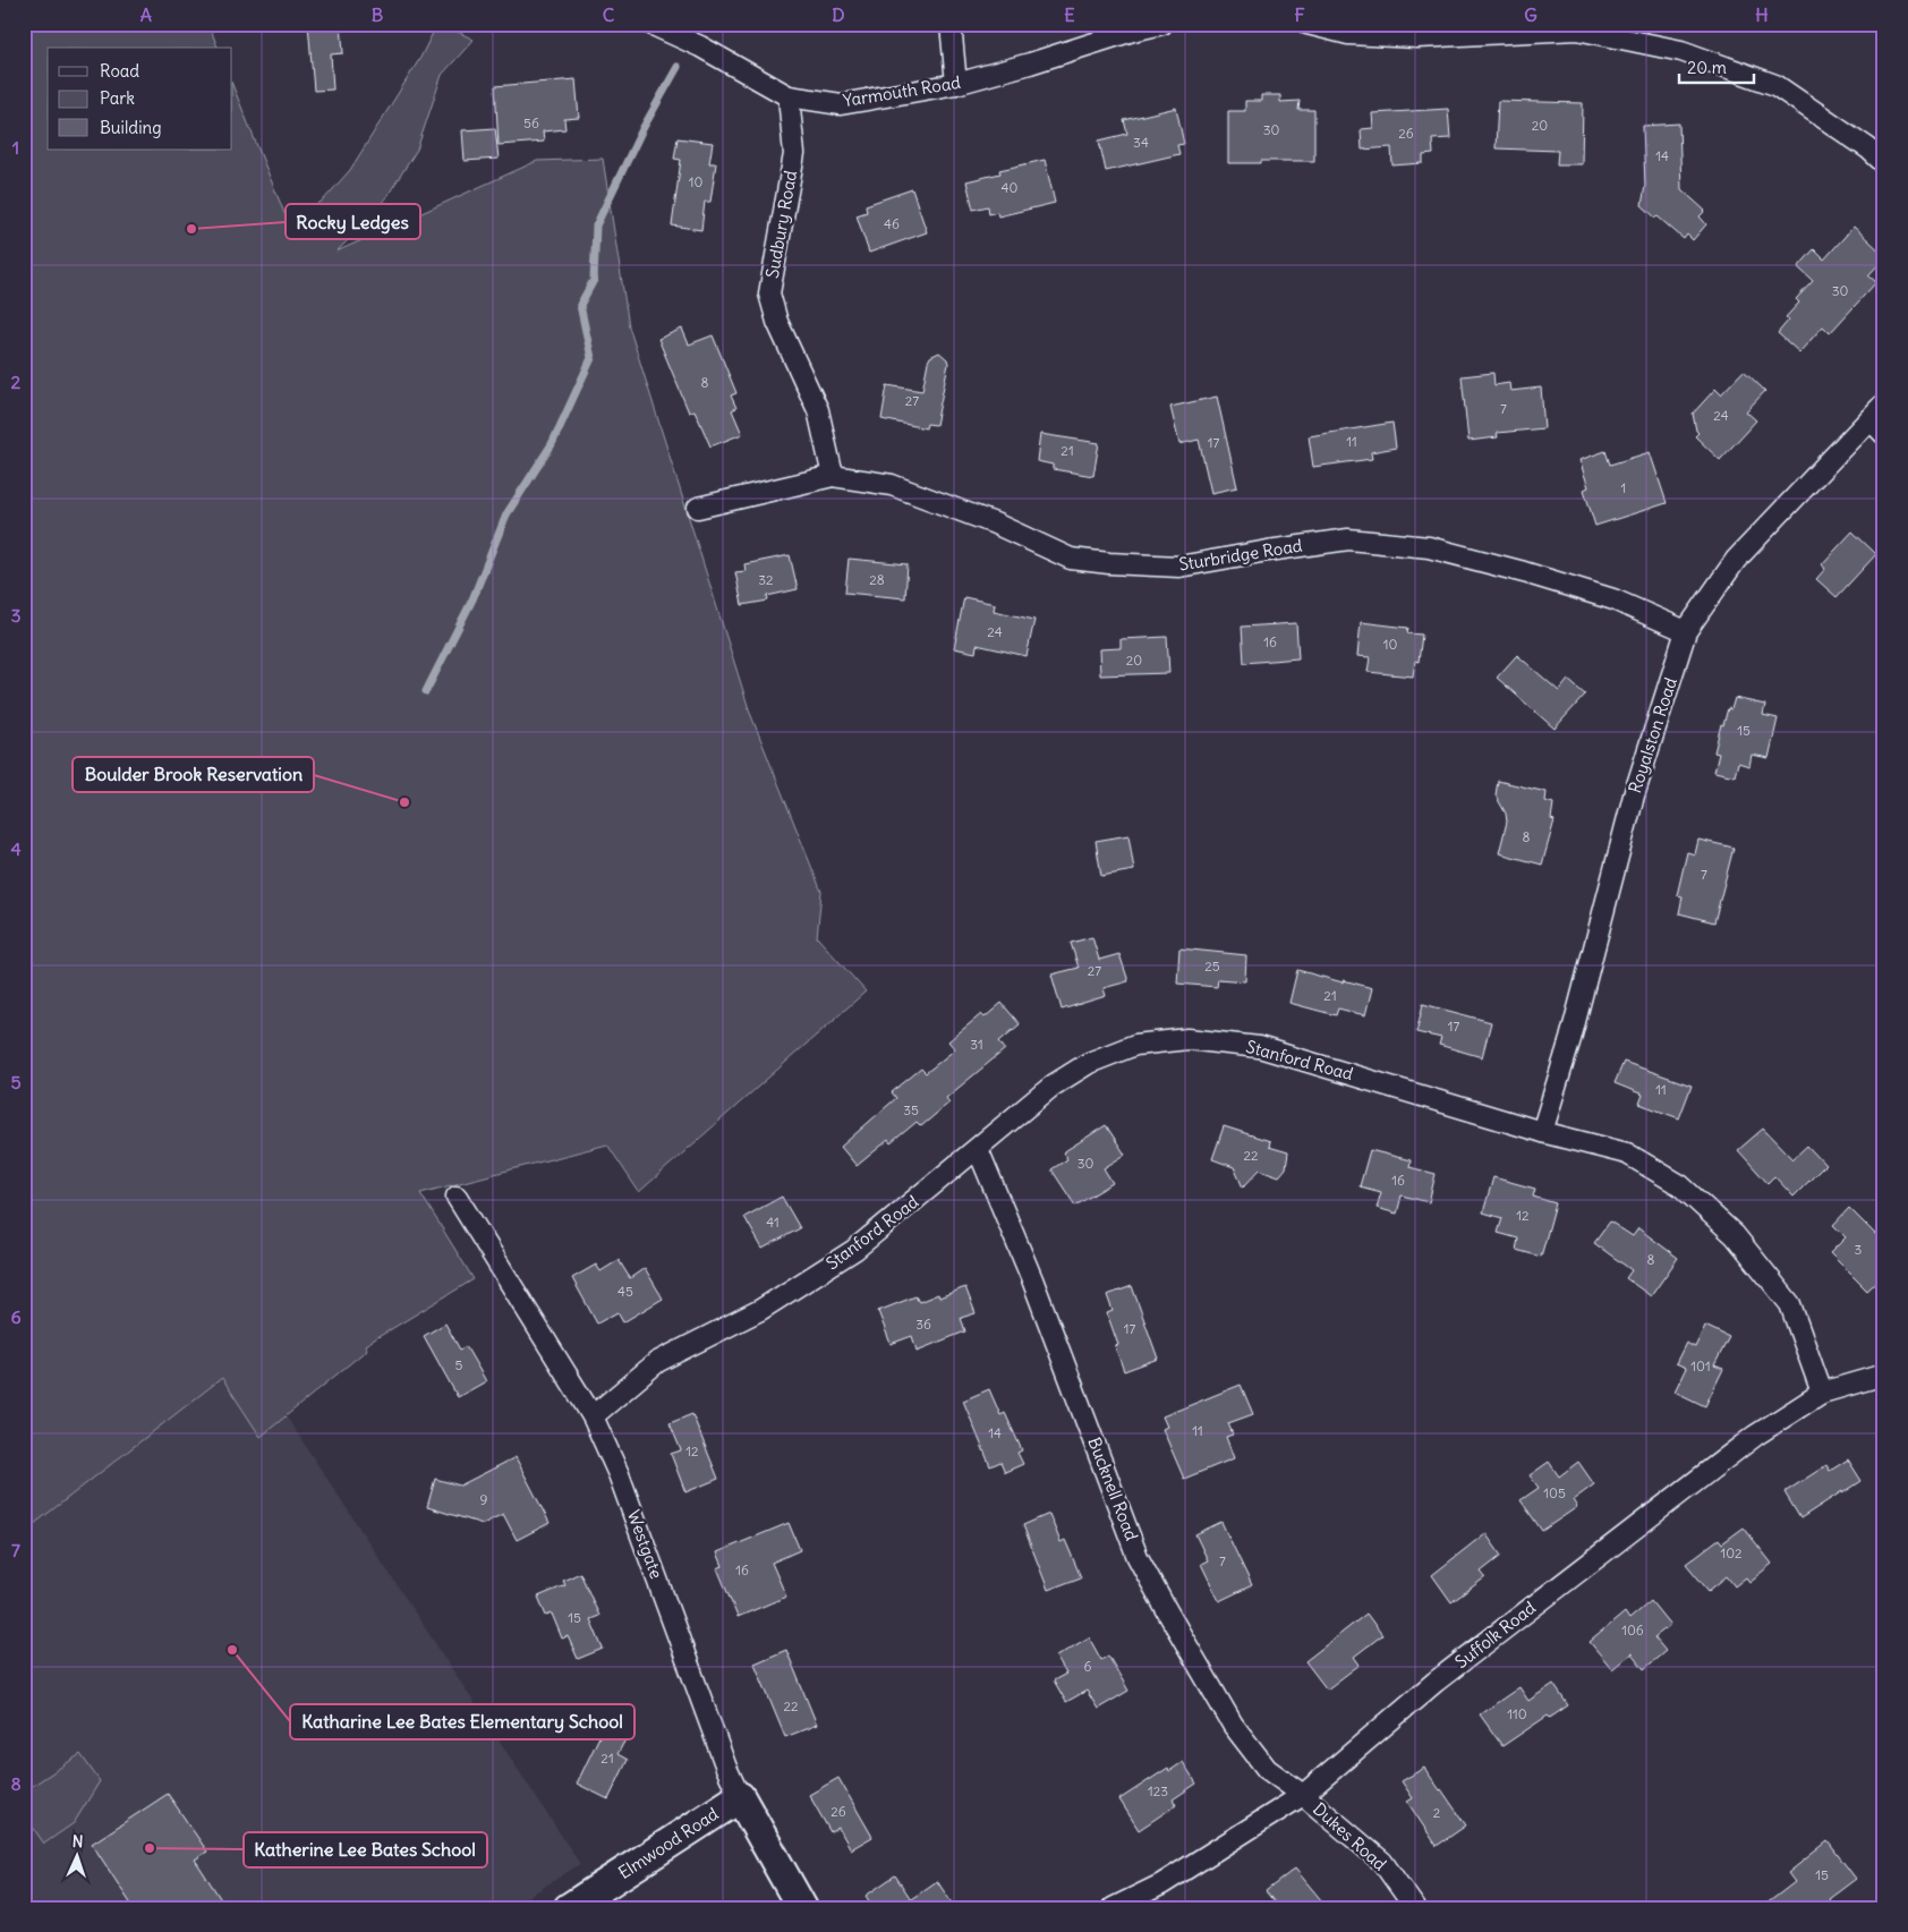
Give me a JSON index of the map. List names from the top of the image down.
{
  "streets": {
    "street": [
      "Yarmouth Road",
      "Sudbury Road",
      "Sturbridge Road",
      "Royalston Road",
      "Stanford Road",
      "Bucknell Road",
      "Westgate",
      "Suffolk Road",
      "Dukes Road",
      "Elmwood Road"
    ]
  },
  "crossings": [
    ["Yarmouth Road", "Sudbury Road"],
    ["Sudbury Road", "Sturbridge Road"],
    ["Sturbridge Road", "Royalston Road"],
    ["Royalston Road", "Stanford Road"],
    ["Stanford Road", "Bucknell Road"],
    ["Stanford Road", "Westgate"],
    ["Stanford Road", "Suffolk Road"],
    ["Bucknell Road", "Suffolk Road"],
    ["Bucknell Road", "Dukes Road"],
    ["Westgate", "Elmwood Road"],
    ["Suffolk Road", "Dukes Road"]
  ],
  "places": [
    "Rocky Ledges",
    "Boulder Brook Reservation",
    "Katharine Lee Bates Elementary School",
    "Katherine Lee Bates School"
  ],
  "house_numbers": [
    "56",
    "20",
    "30",
    "26",
    "34",
    "14",
    "10",
    "40",
    "46",
    "30",
    "8",
    "27",
    "7",
    "24",
    "11",
    "17",
    "21",
    "1",
    "32",
    "28",
    "24",
    "16",
    "10",
    "20",
    "15",
    "8",
    "7",
    "25",
    "27",
    "21",
    "17",
    "31",
    "11",
    "35",
    "22",
    "30",
    "16",
    "12",
    "41",
    "3",
    "8",
    "45",
    "36",
    "17",
    "5",
    "101",
    "11",
    "14",
    "12",
    "105",
    "9",
    "102",
    "7",
    "16",
    "15",
    "106",
    "6",
    "22",
    "110",
    "21",
    "123",
    "26",
    "2",
    "15"
  ],
  "legend": ["Road", "Park", "Building"],
  "scale_bar": "20 m",
  "north": "top",
  "grid": {
    "columns": [
      "A",
      "B",
      "C",
      "D",
      "E",
      "F",
      "G",
      "H"
    ],
    "rows": [
      "1",
      "2",
      "3",
      "4",
      "5",
      "6",
      "7",
      "8"
    ]
  }
}
